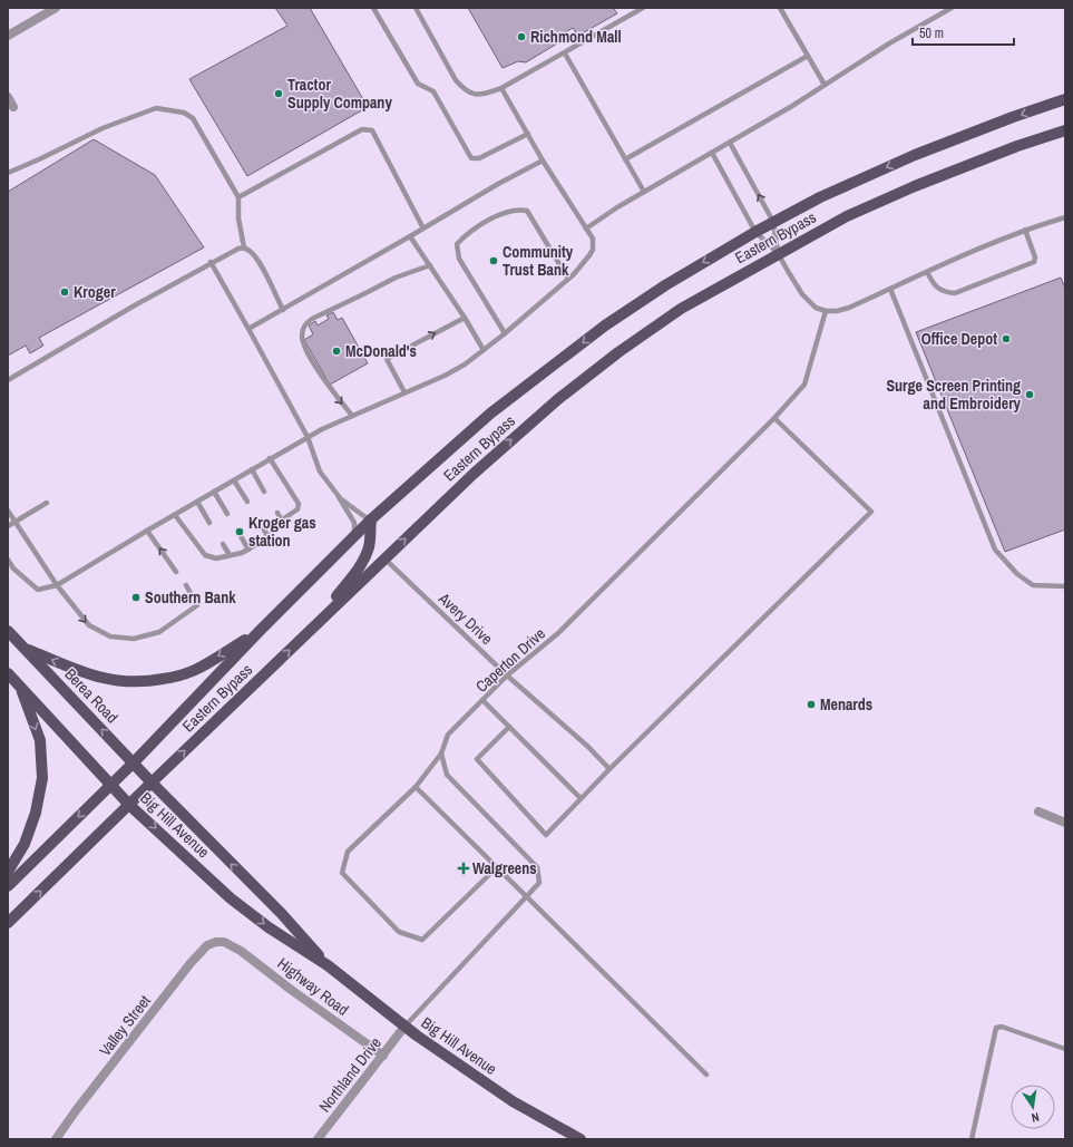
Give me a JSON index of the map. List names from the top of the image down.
{
  "streets": {
    "main road": ["Eastern Bypass", "Berea Road", "Big Hill Avenue"],
    "street": ["Highway Road", "Valley Street", "Northland Drive"],
    "lane": ["Avery Drive", "Caperton Drive"]
  },
  "crossings": [
    ["Eastern Bypass", "Avery Drive"],
    ["Eastern Bypass", "Berea Road"],
    ["Eastern Bypass", "Big Hill Avenue"],
    ["Avery Drive", "Caperton Drive"],
    ["Berea Road", "Big Hill Avenue"],
    ["Big Hill Avenue", "Northland Drive"],
    ["Highway Road", "Valley Street"],
    ["Highway Road", "Northland Drive"]
  ],
  "places": {
    "other": [
      "Richmond Mall",
      "Tractor Supply Company",
      "Community Trust Bank",
      "Kroger",
      "Office Depot",
      "McDonald's",
      "Surge Screen Printing and Embroidery",
      "Kroger gas station",
      "Southern Bank",
      "Menards"
    ],
    "health": ["Walgreens"]
  },
  "scale_bar": "50 m",
  "north": "bottom"
}
